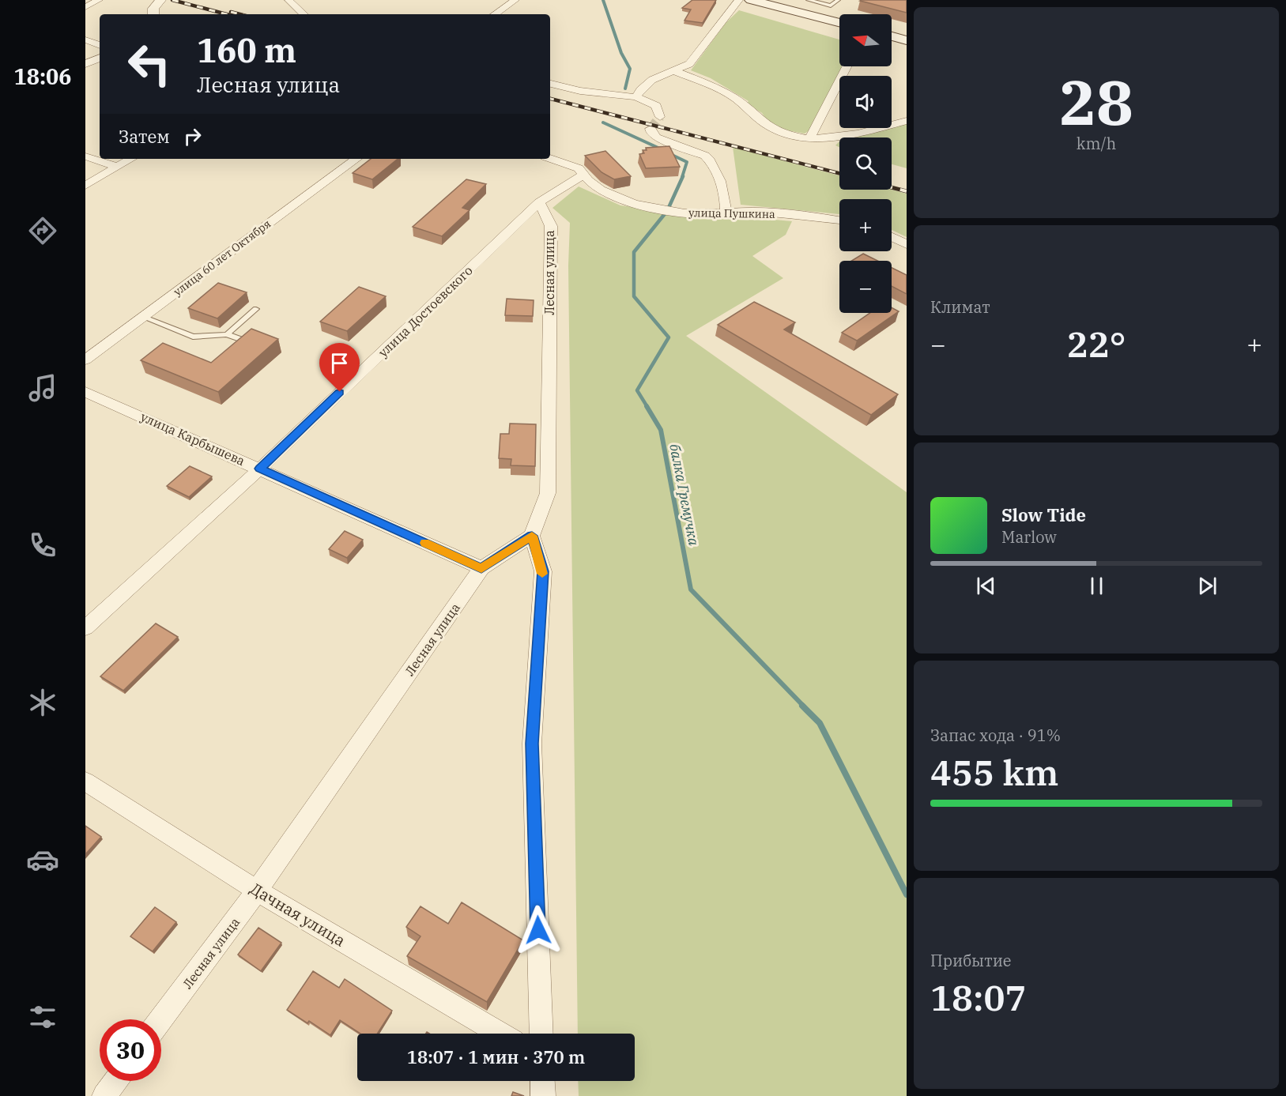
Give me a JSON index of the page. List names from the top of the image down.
{
  "streets": {
    "street": [
      "улица Пушкина",
      "улица 60 лет Октября",
      "Лесная улица",
      "улица Достоевского",
      "улица Карбышева",
      "Дачная улица"
    ]
  },
  "crossings": [
    ["улица Пушкина", "улица Достоевского"],
    ["Лесная улица", "улица Достоевского"],
    ["Лесная улица", "улица Карбышева"],
    ["Лесная улица", "Дачная улица"],
    ["улица Достоевского", "улица Карбышева"]
  ],
  "water": ["балка Гремучка"],
  "north": "left",
  "page": {
    "tabs": "18:06",
    "tile": [
      ["28", "km/h"],
      "Климат",
      ["Запас хода · 91%", "455 km"],
      ["Прибытие", "18:07"]
    ],
    "map_buttons": ["+", "−"],
    "turn": ["160 m", "Лесная улица"],
    "then": "Затем",
    "heat": ["−", "22°", "+"],
    "song": ["Slow Tide", "Marlow"],
    "limit": "30",
    "trip": "18:07 · 1 мин · 370 m"
  }
}
